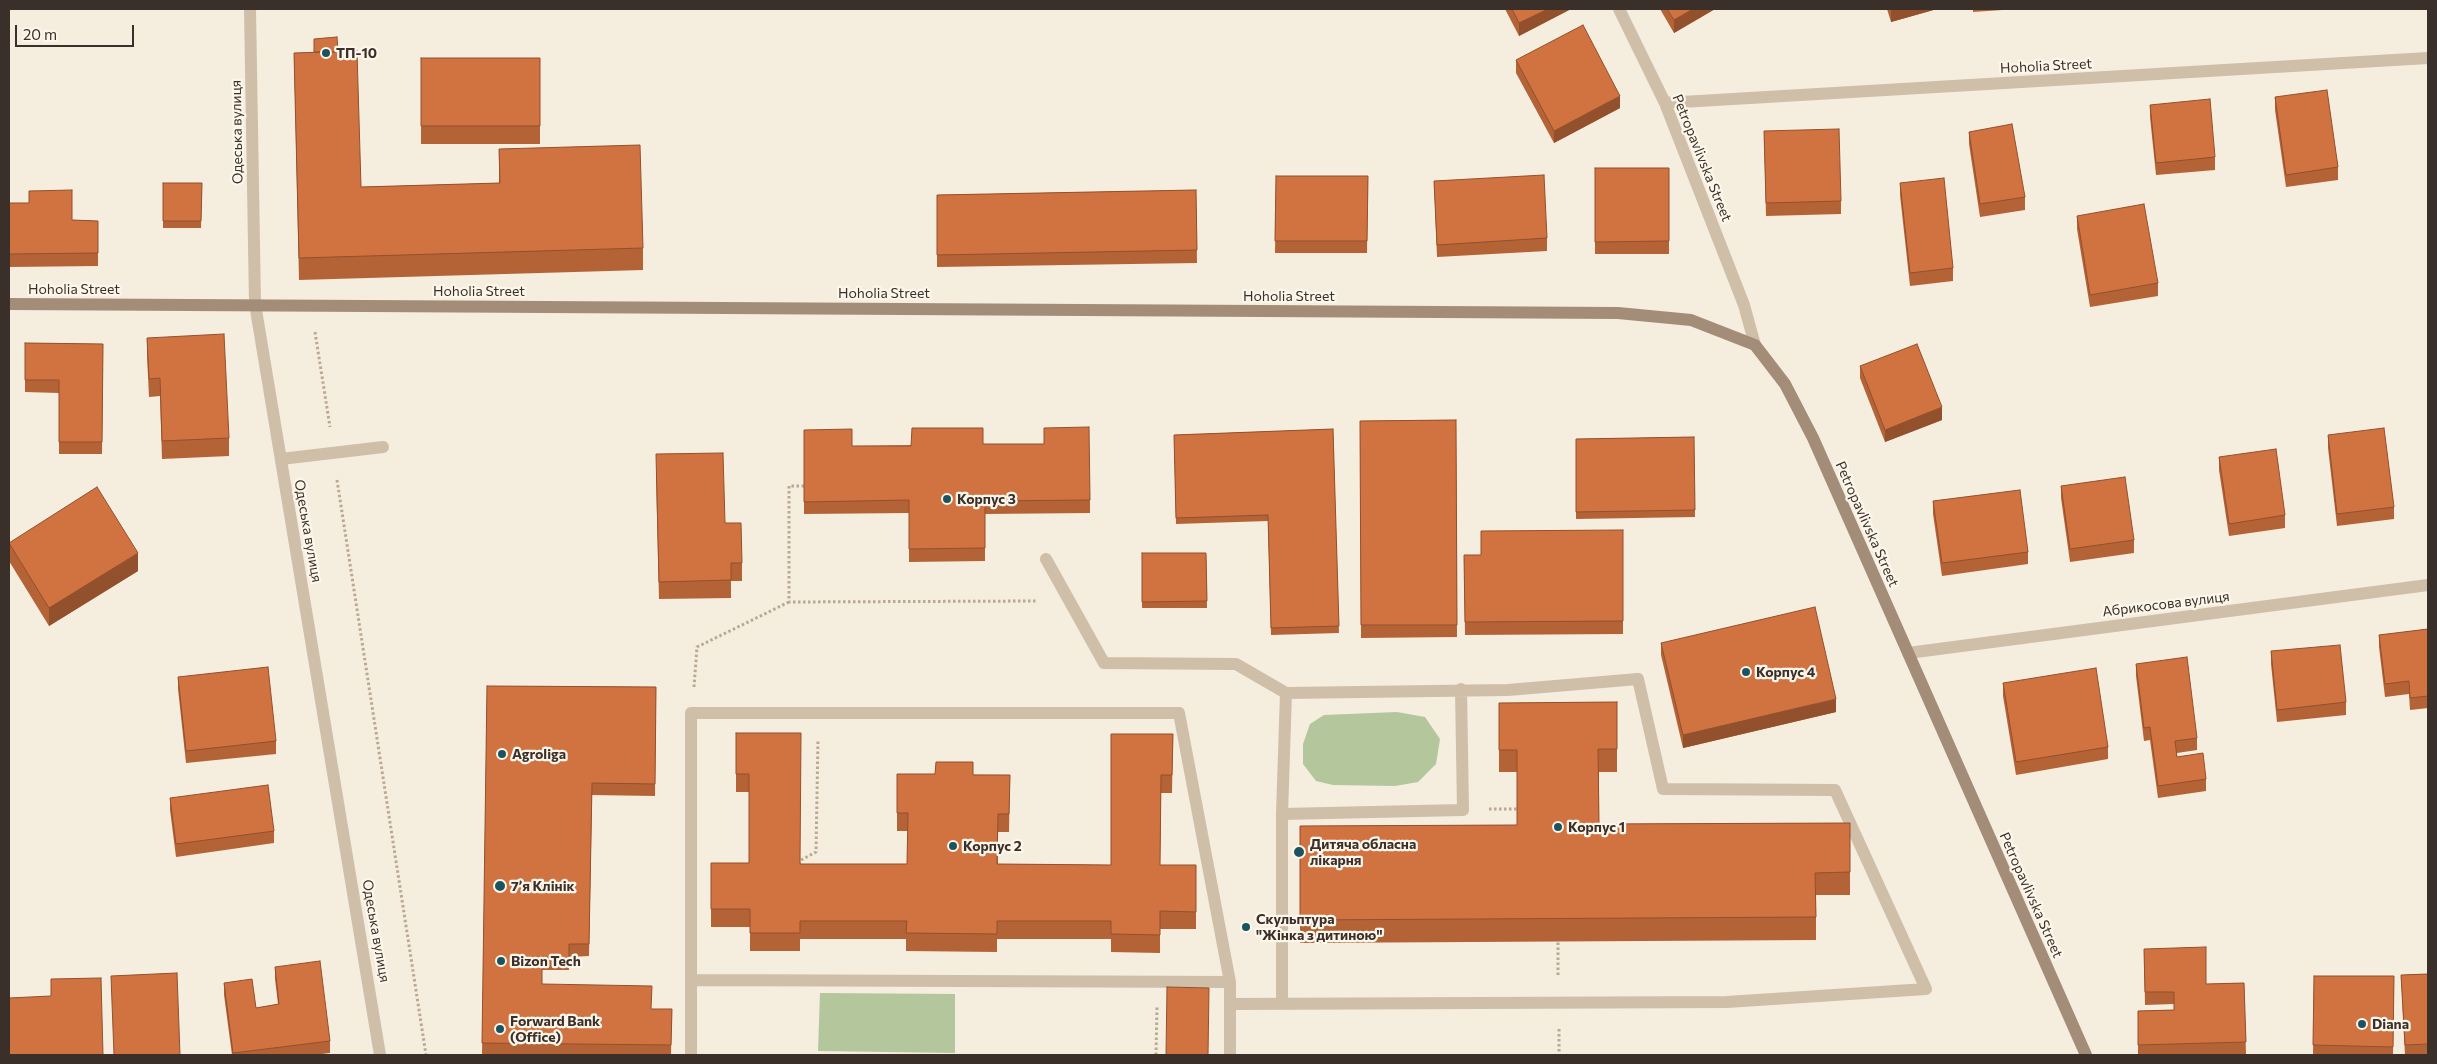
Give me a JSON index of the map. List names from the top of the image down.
{
  "streets": {
    "main road": ["Hoholia Street", "Petropavlivska Street"],
    "street": ["Одеська вулиця", "Абрикосова вулиця"]
  },
  "crossings": [
    ["Hoholia Street", "Одеська вулиця"],
    ["Hoholia Street", "Petropavlivska Street"],
    ["Petropavlivska Street", "Абрикосова вулиця"]
  ],
  "places": [
    "ТП-10",
    "Корпус 3",
    "Корпус 4",
    "Agroliga",
    "Корпус 1",
    "Корпус 2",
    "Дитяча обласна лікарня",
    "7ʼя Клінік",
    "Скульптура \"Жінка з дитиною\"",
    "Bizon Tech",
    "Diana",
    "Forward Bank (Office)"
  ],
  "scale_bar": "20 m"
}
